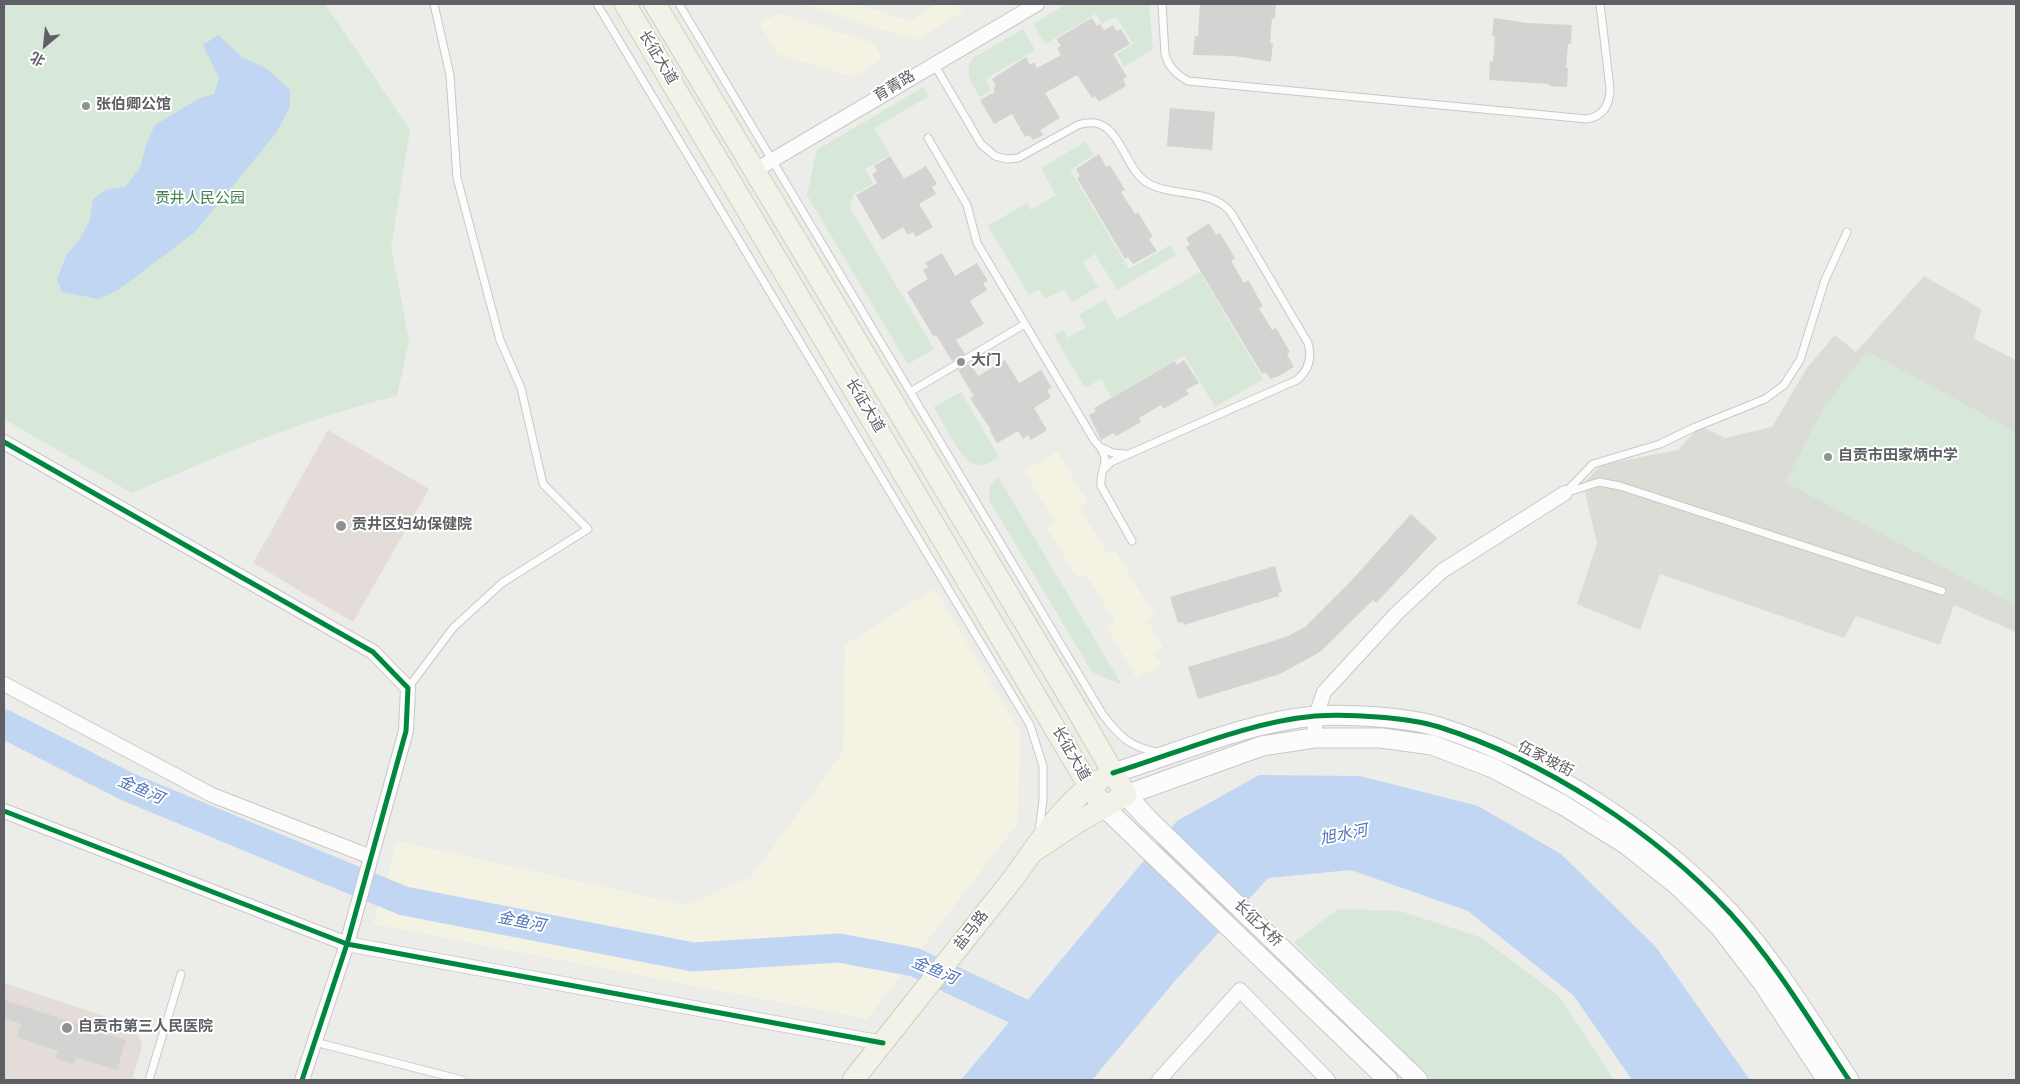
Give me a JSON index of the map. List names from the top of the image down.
{
  "streets": {
    "main road": ["长征大道", "盐马路"],
    "street": ["育菁路", "伍家坡街", "长征大桥"]
  },
  "crossings": [
    ["长征大道", "育菁路"],
    ["长征大道", "伍家坡街"],
    ["长征大道", "长征大桥"],
    ["长征大道", "盐马路"],
    ["伍家坡街", "长征大桥"],
    ["伍家坡街", "盐马路"]
  ],
  "water": ["金鱼河", "旭水河"],
  "parks": ["贡井人民公园"],
  "places": [
    "张伯卿公馆",
    "大门",
    "自贡市田家炳中学",
    "贡井区妇幼保健院",
    "自贡市第三人民医院"
  ],
  "north": "bottom left"
}
